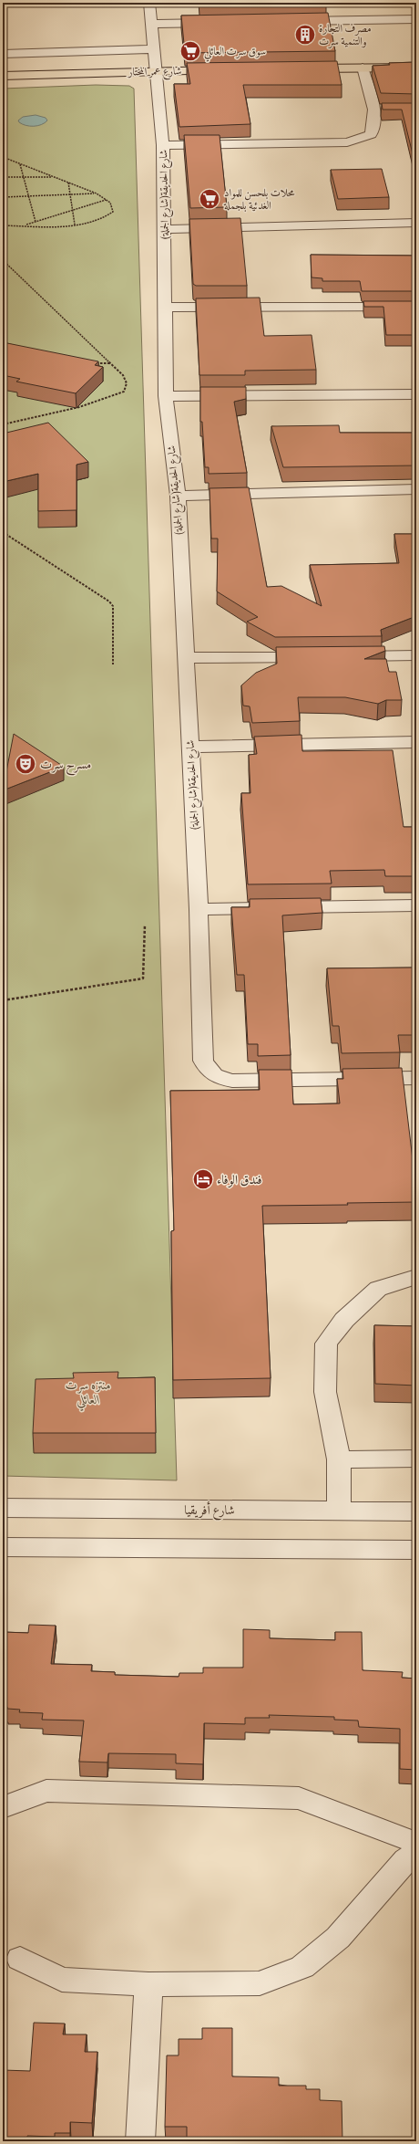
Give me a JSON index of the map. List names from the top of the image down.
{
  "streets": {
    "main road": ["شارع عمر المختار"],
    "street": ["شارع الحديقة(شارع الجملة)", "شارع أفريقيا"]
  },
  "crossings": [
    ["شارع عمر المختار", "شارع الحديقة(شارع الجملة)"]
  ],
  "parks": ["منتزه سرت العائلي"],
  "places": {
    "building": ["مصرف التجارة والتنمية سرت"],
    "supermarket": ["سوق سرت العائلي", "محلات بلحسن للمواد الغدئية بلجملة"],
    "theatre": ["مسرح سرت"],
    "hotel": ["فندق الوفاء"]
  }
}
